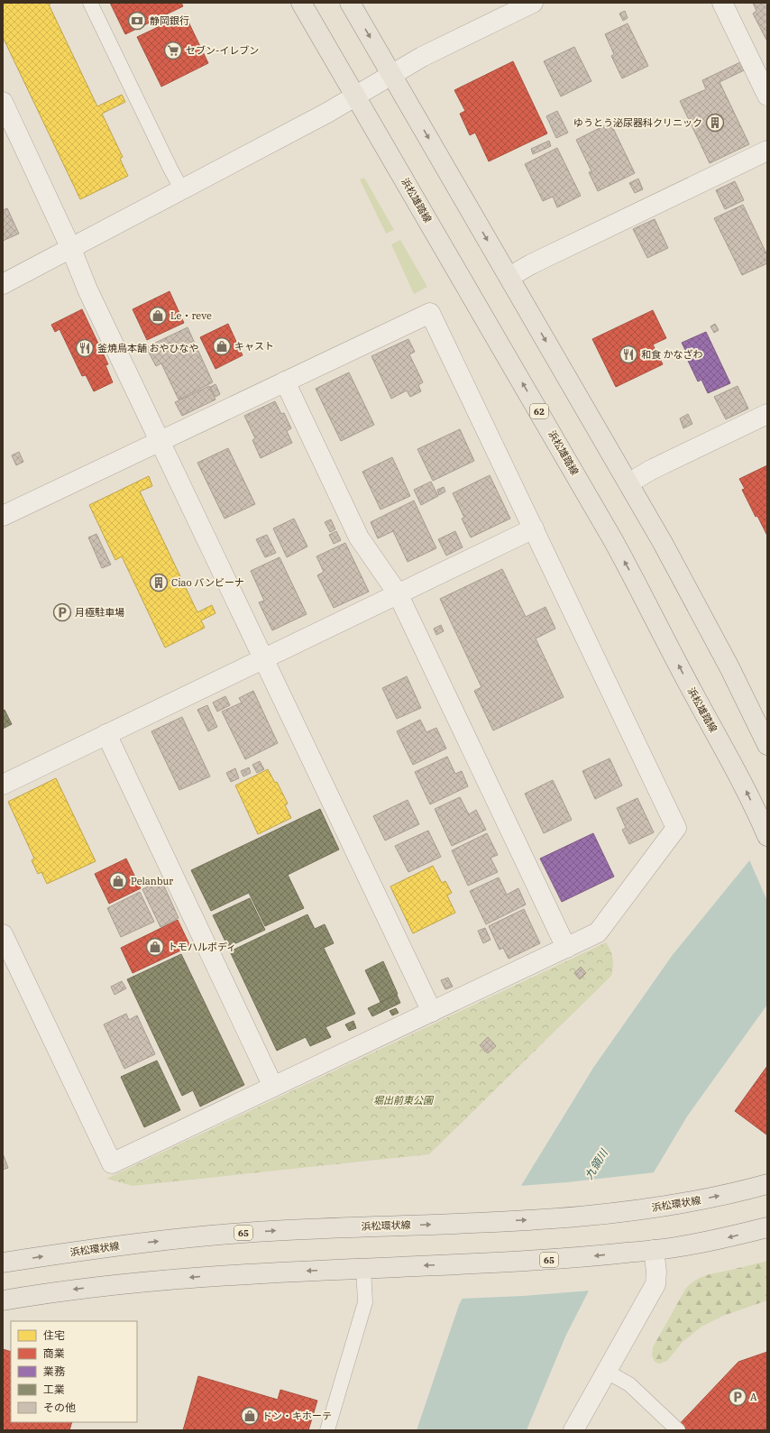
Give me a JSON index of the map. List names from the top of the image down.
{
  "streets": {
    "main road": [
      "浜松雄踏線",
      "62",
      "浜松環状線",
      "65"
    ]
  },
  "water": ["九領川"],
  "parks": ["堀出前東公園"],
  "places": {
    "bank": ["静岡銀行"],
    "supermarket": ["セブン-イレブン"],
    "building": ["ゆうとう泌尿器科クリニック", "Ciao バンビーナ"],
    "shop": [
      "Le・reve",
      "キャスト",
      "Pelanbur",
      "トモハルボディ",
      "ドン・キホーテ"
    ],
    "restaurant": ["釜焼鳥本舗 おやひなや", "和食 かなざわ"],
    "parking": ["月極駐車場", "A"]
  },
  "legend": [
    "住宅",
    "商業",
    "業務",
    "工業",
    "その他"
  ]
}
